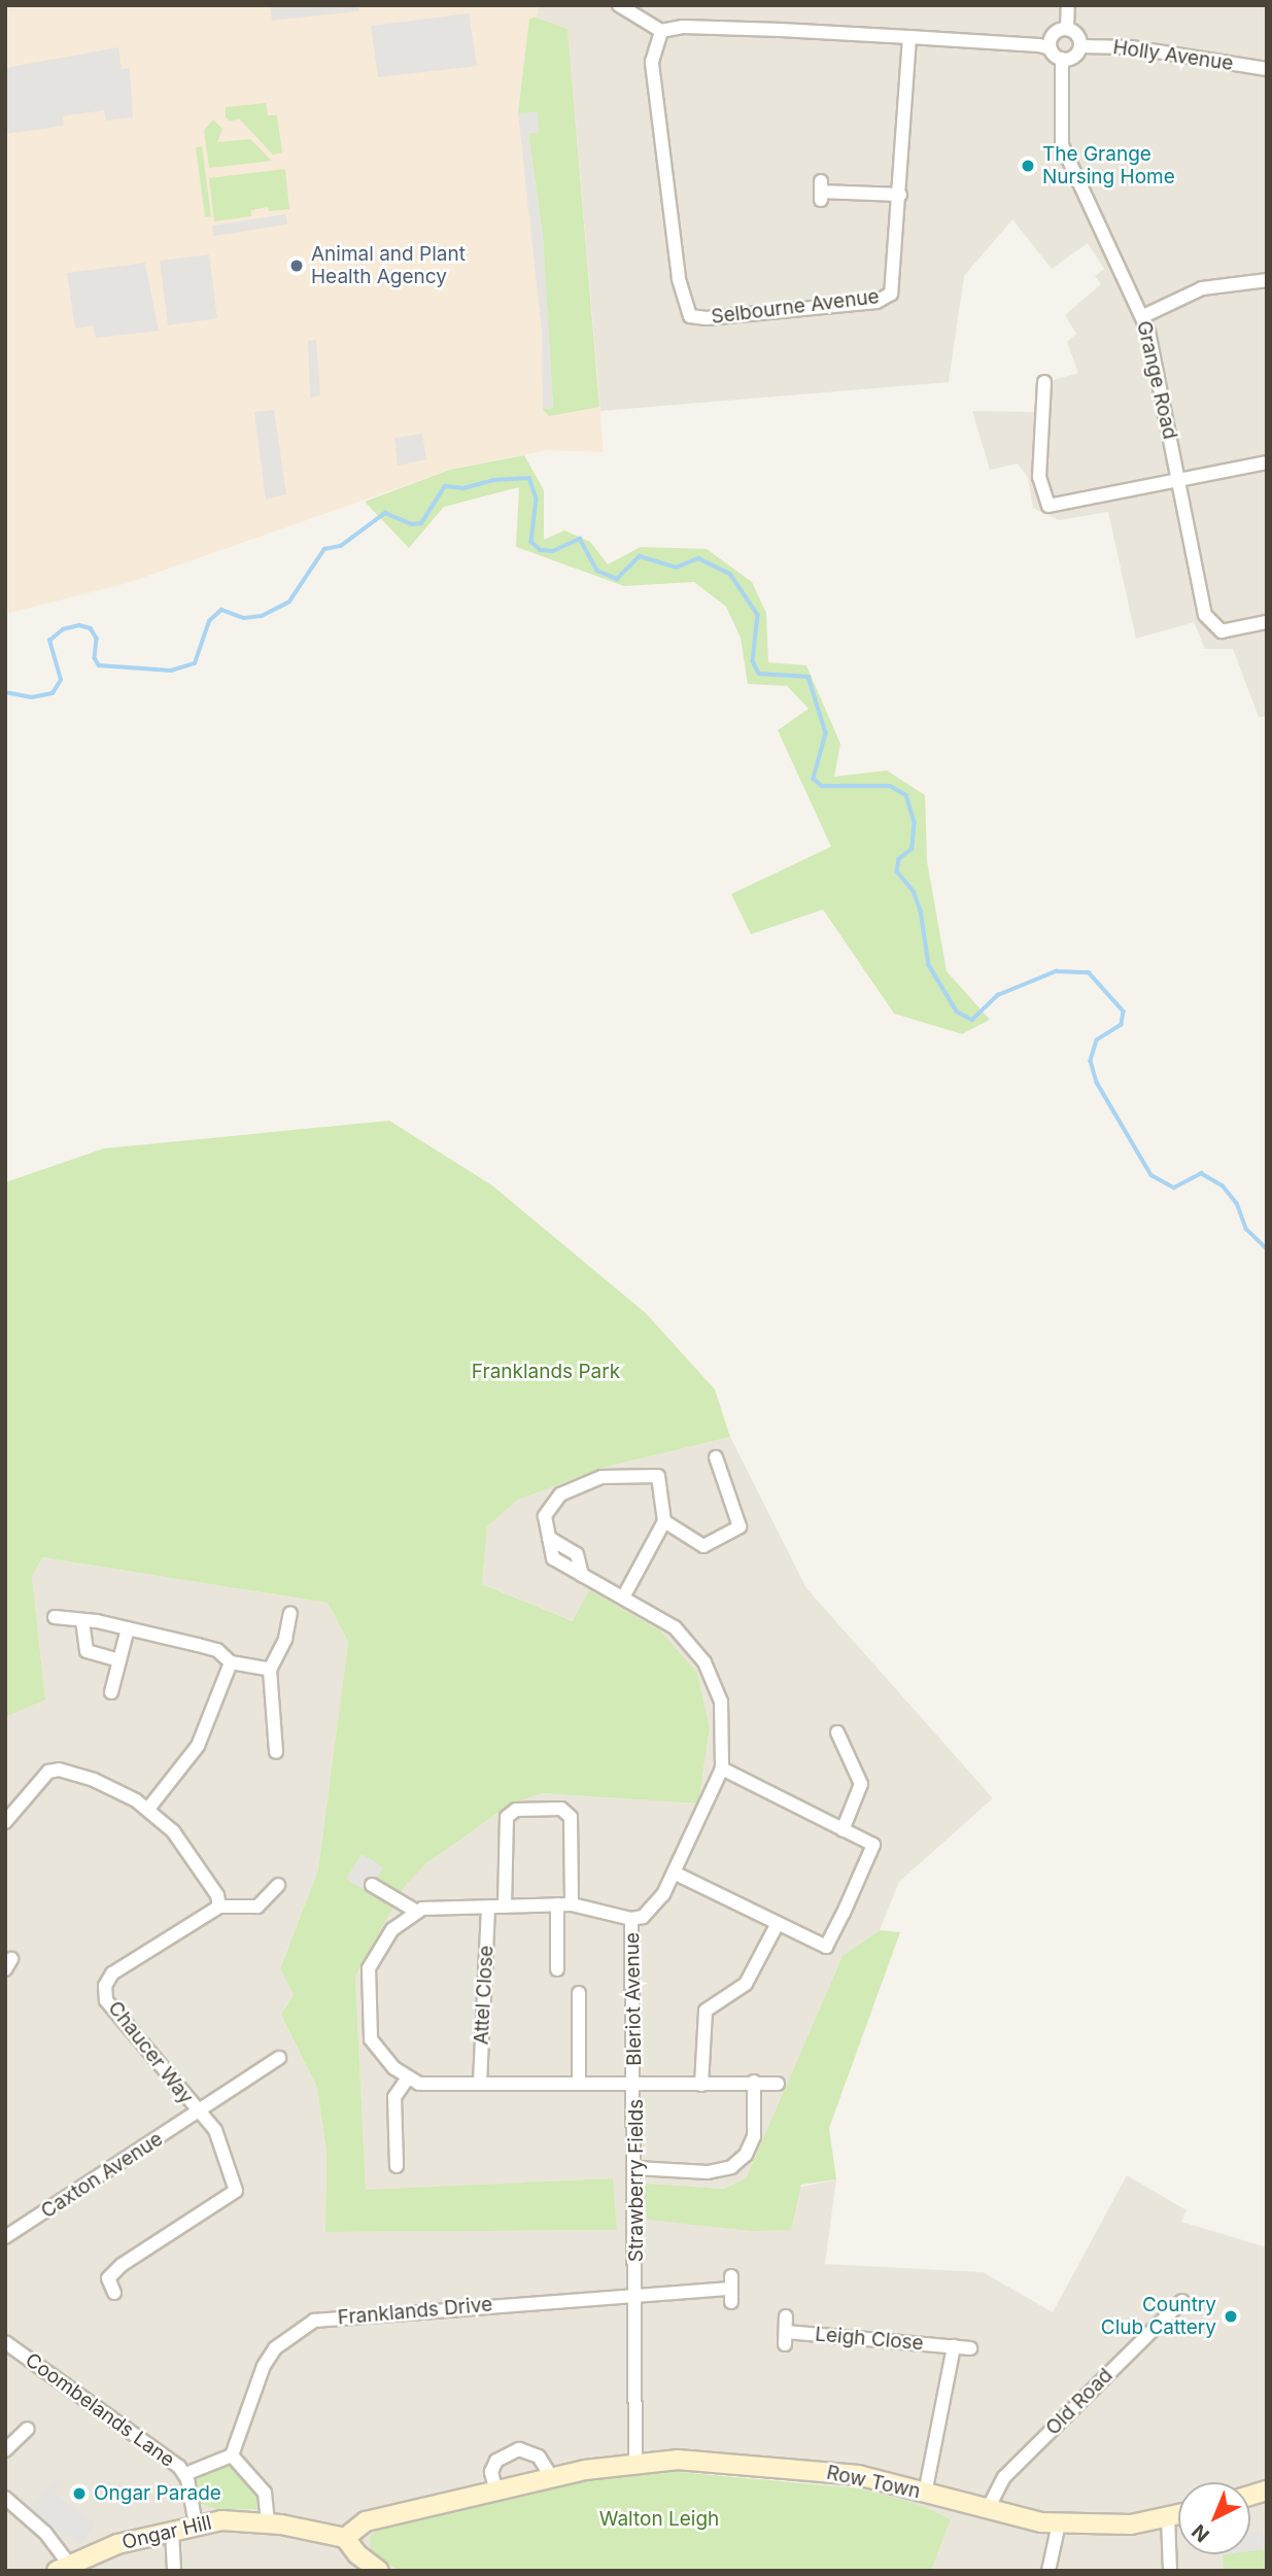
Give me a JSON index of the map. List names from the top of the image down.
{
  "streets": {
    "street": [
      "Holly Avenue",
      "Selbourne Avenue",
      "Grange Road",
      "Attel Close",
      "Bleriot Avenue",
      "Chaucer Way",
      "Caxton Avenue",
      "Strawberry Fields",
      "Franklands Drive",
      "Leigh Close",
      "Old Road",
      "Coombelands Lane",
      "Row Town",
      "Ongar Hill"
    ]
  },
  "crossings": [
    ["Holly Avenue", "Grange Road"],
    ["Attel Close", "Strawberry Fields"],
    ["Bleriot Avenue", "Strawberry Fields"],
    ["Chaucer Way", "Caxton Avenue"],
    ["Strawberry Fields", "Franklands Drive"],
    ["Leigh Close", "Row Town"],
    ["Old Road", "Row Town"],
    ["Coombelands Lane", "Ongar Hill"],
    ["Row Town", "Ongar Hill"]
  ],
  "parks": ["Franklands Park", "Walton Leigh"],
  "places": [
    "The Grange Nursing Home",
    "Animal and Plant Health Agency",
    "Country Club Cattery",
    "Ongar Parade"
  ],
  "north": "bottom left"
}
